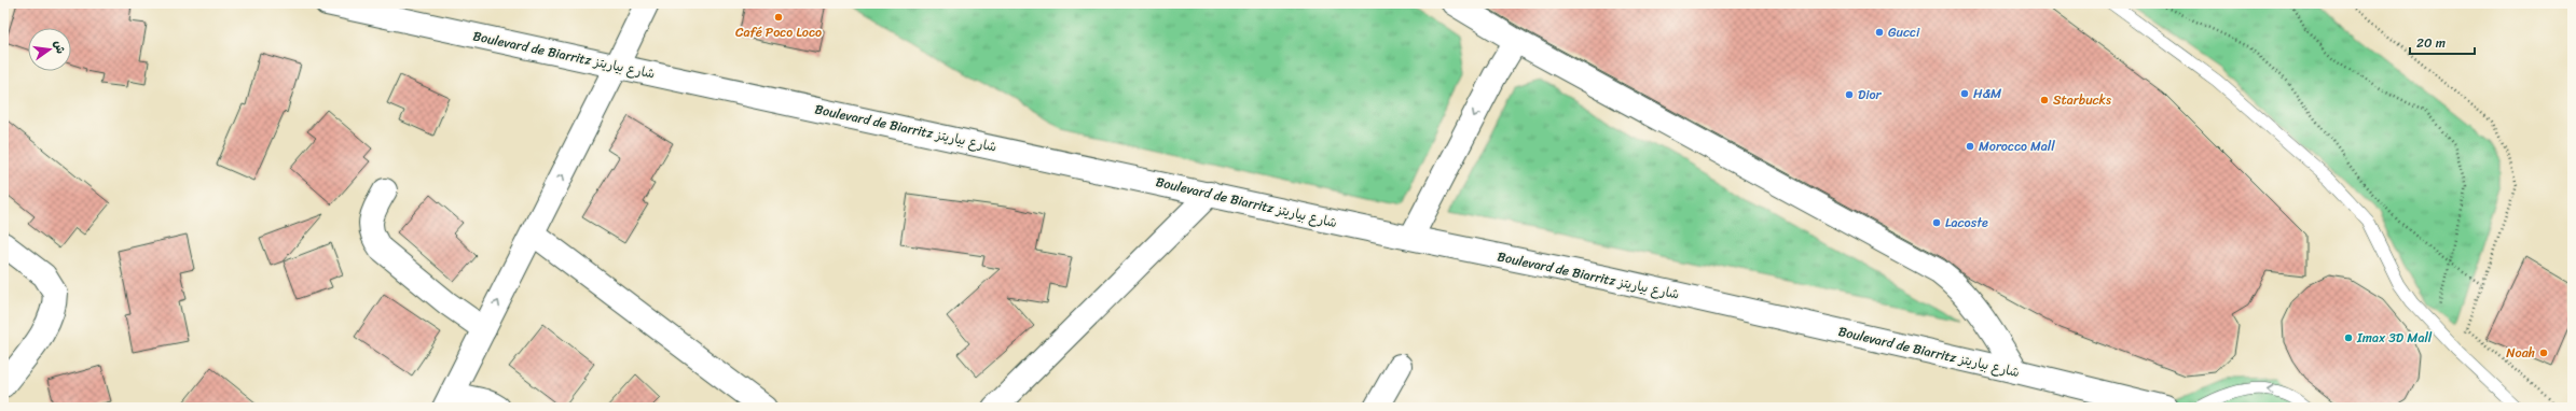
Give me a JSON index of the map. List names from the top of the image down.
{
  "streets": {
    "street": ["Boulevard de Biarritz شارع بياريتز"]
  },
  "places": [
    "Café Poco Loco",
    "Gucci",
    "H&M",
    "Dior",
    "Starbucks",
    "Morocco Mall",
    "Lacoste",
    "Imax 3D Mall",
    "Noah"
  ],
  "scale_bar": "20 m",
  "north": "right"
}
